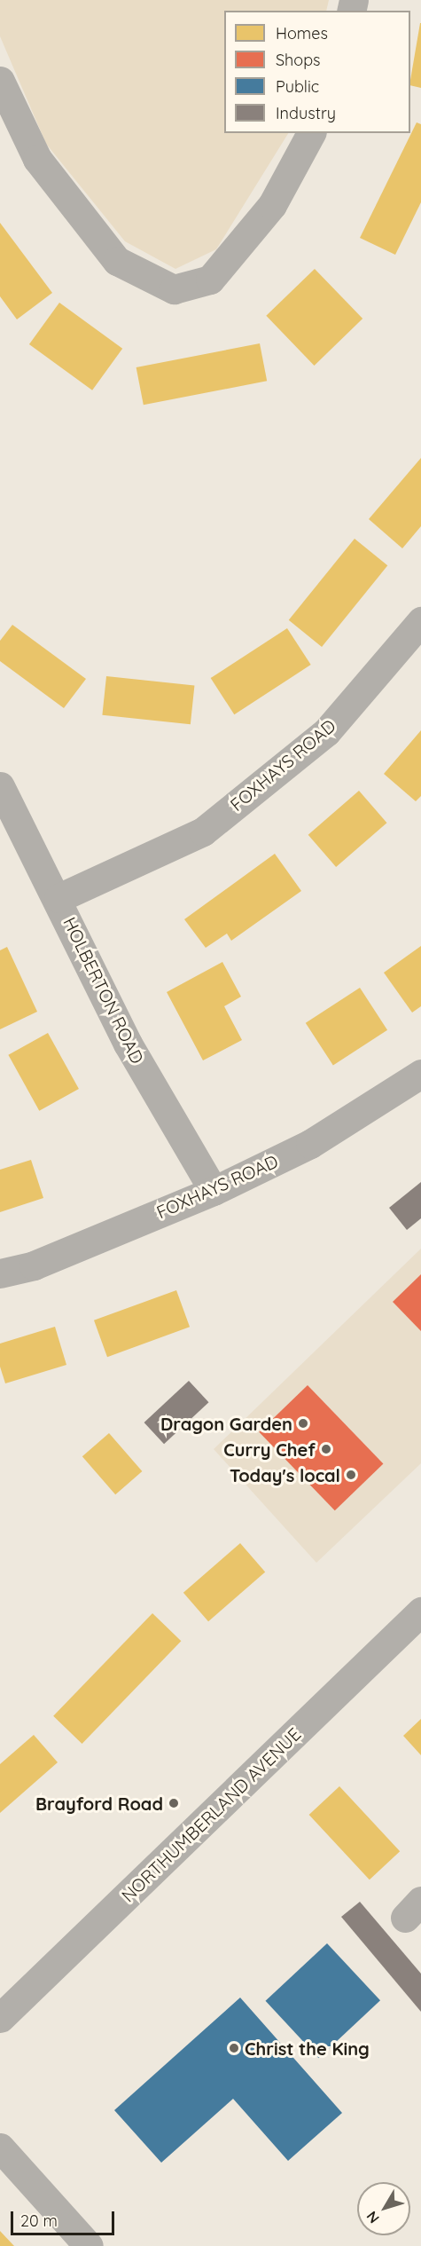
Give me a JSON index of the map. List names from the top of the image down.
{
  "streets": {
    "street": ["FOXHAYS ROAD", "HOLBERTON ROAD", "NORTHUMBERLAND AVENUE"]
  },
  "crossings": [
    ["FOXHAYS ROAD", "HOLBERTON ROAD"]
  ],
  "places": [
    "Dragon Garden",
    "Curry Chef",
    "Today's local",
    "Brayford Road",
    "Christ the King"
  ],
  "legend": [
    "Homes",
    "Shops",
    "Public",
    "Industry"
  ],
  "scale_bar": "20 m",
  "north": "bottom left"
}
